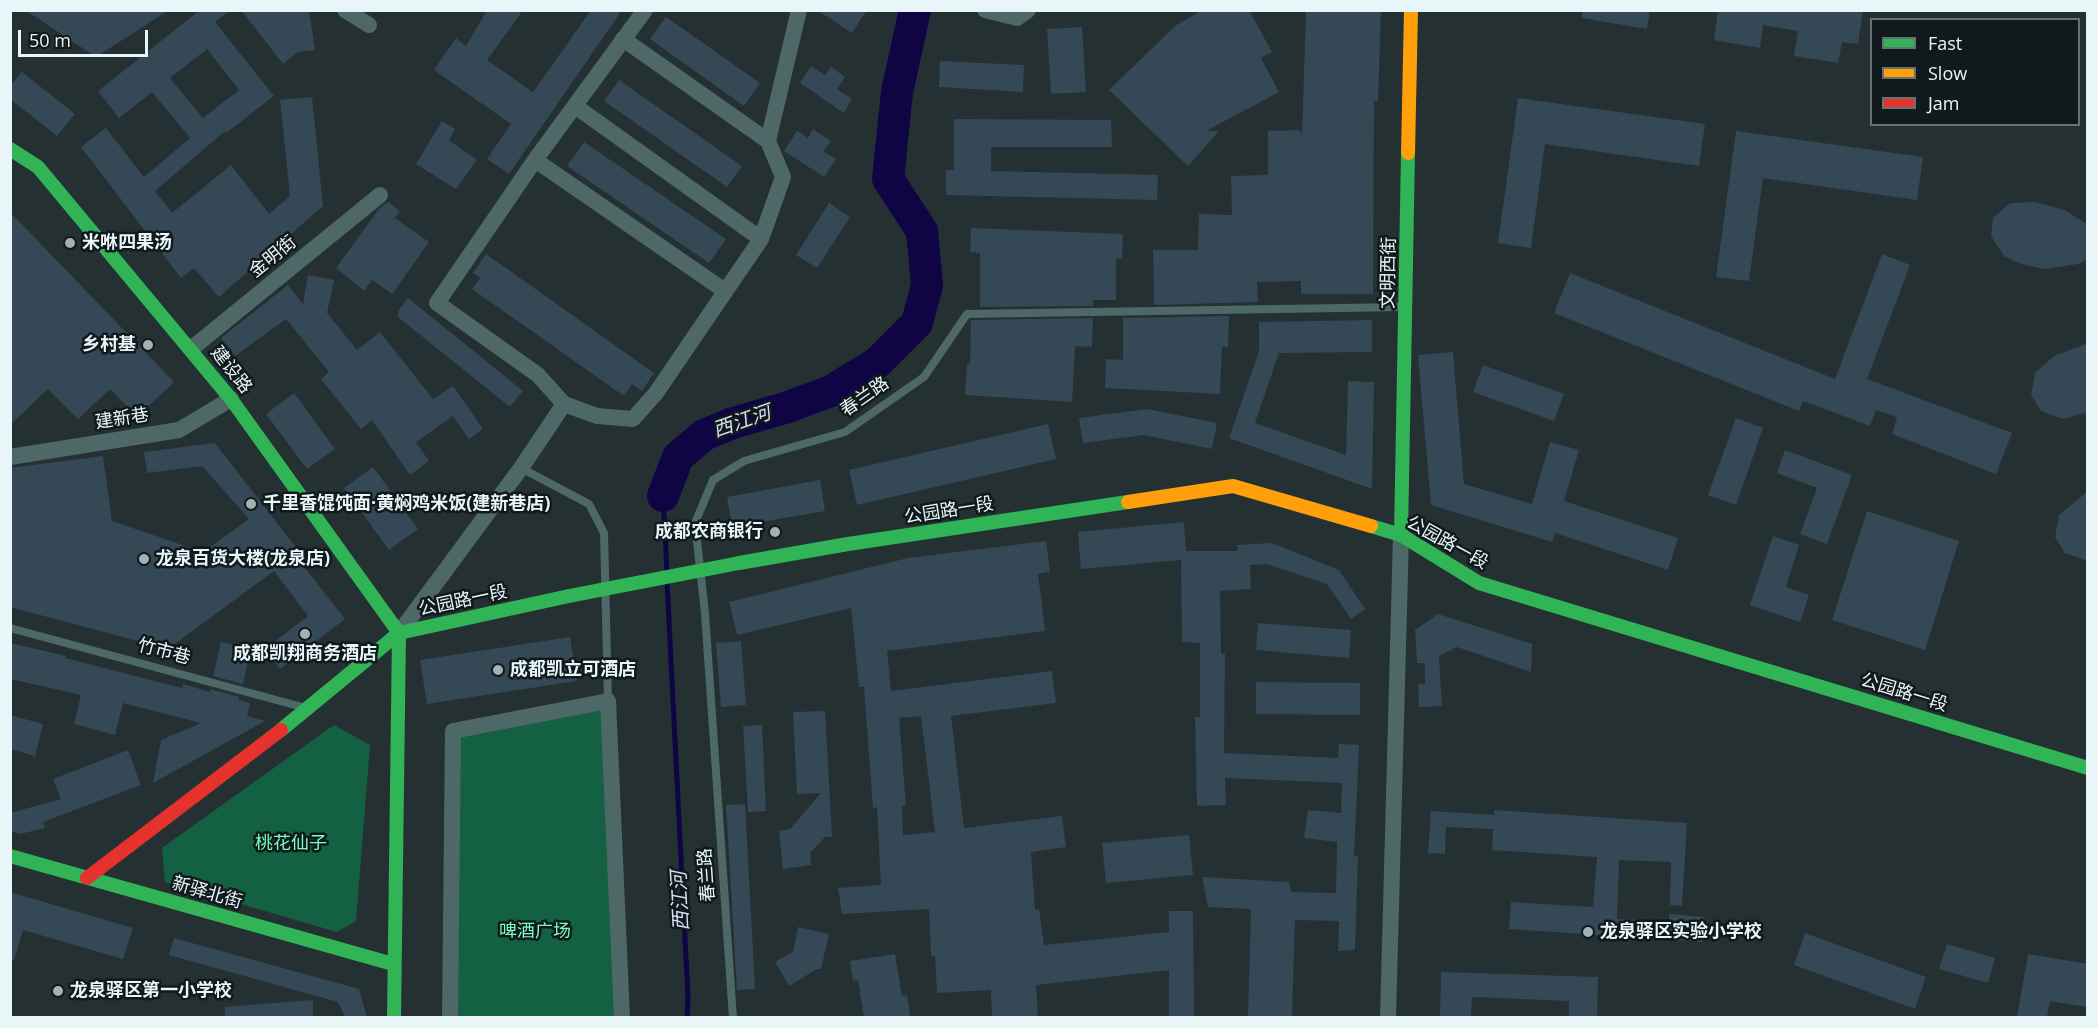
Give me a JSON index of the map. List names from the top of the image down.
{
  "streets": {
    "street": [
      "金明街",
      "文明西街",
      "建设路",
      "建新巷",
      "公园路一段",
      "新驿北街"
    ],
    "lane": ["春兰路", "竹市巷"]
  },
  "crossings": [
    ["金明街", "建设路"],
    ["文明西街", "春兰路"],
    ["文明西街", "公园路一段"],
    ["建设路", "建新巷"],
    ["建设路", "公园路一段"]
  ],
  "water": ["西江河"],
  "parks": ["桃花仙子", "啤酒广场"],
  "places": [
    "米咻四果汤",
    "乡村基",
    "千里香馄饨面·黄焖鸡米饭(建新巷店)",
    "成都农商银行",
    "龙泉百货大楼(龙泉店)",
    "成都凯翔商务酒店",
    "成都凯立可酒店",
    "龙泉驿区实验小学校",
    "龙泉驿区第一小学校"
  ],
  "legend": ["Fast", "Slow", "Jam"],
  "scale_bar": "50 m"
}
